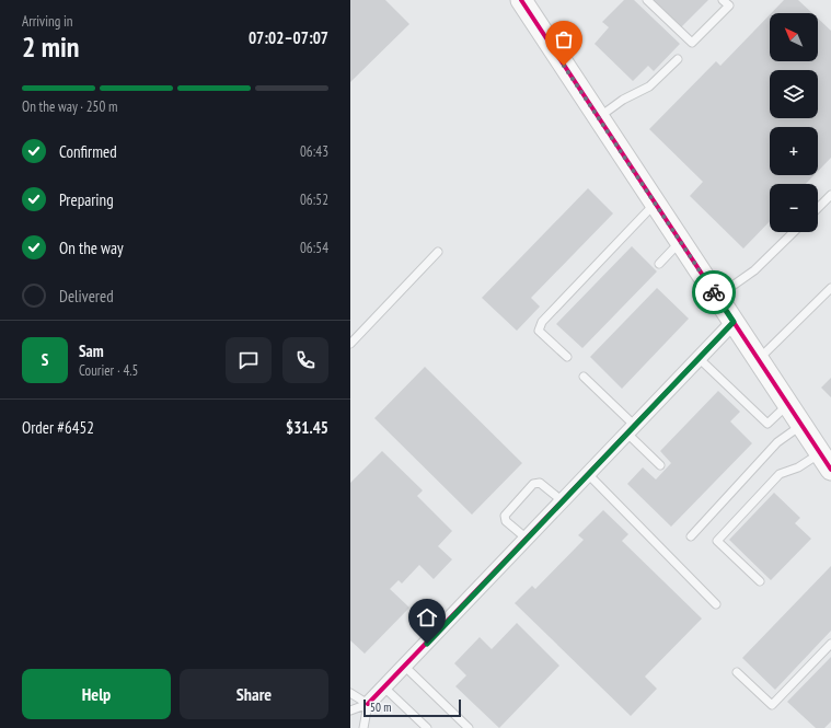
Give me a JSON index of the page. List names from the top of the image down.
{
  "scale_bar": "50 m",
  "north": "top left",
  "page": {
    "heading": ["2 min", "Arriving in", "07:02–07:07"],
    "panel": [
      "Sam",
      "Courier · 4.5",
      "Order #6452",
      "$31.45"
    ],
    "map_buttons": ["+", "−"],
    "bar": "On the way · 250 m",
    "list": [
      ["Confirmed", "06:43"],
      ["Preparing", "06:52"],
      ["On the way", "06:54"],
      "Delivered"
    ],
    "round": "S",
    "buttons": ["Help", "Share"],
    "scale": "50 m"
  }
}
